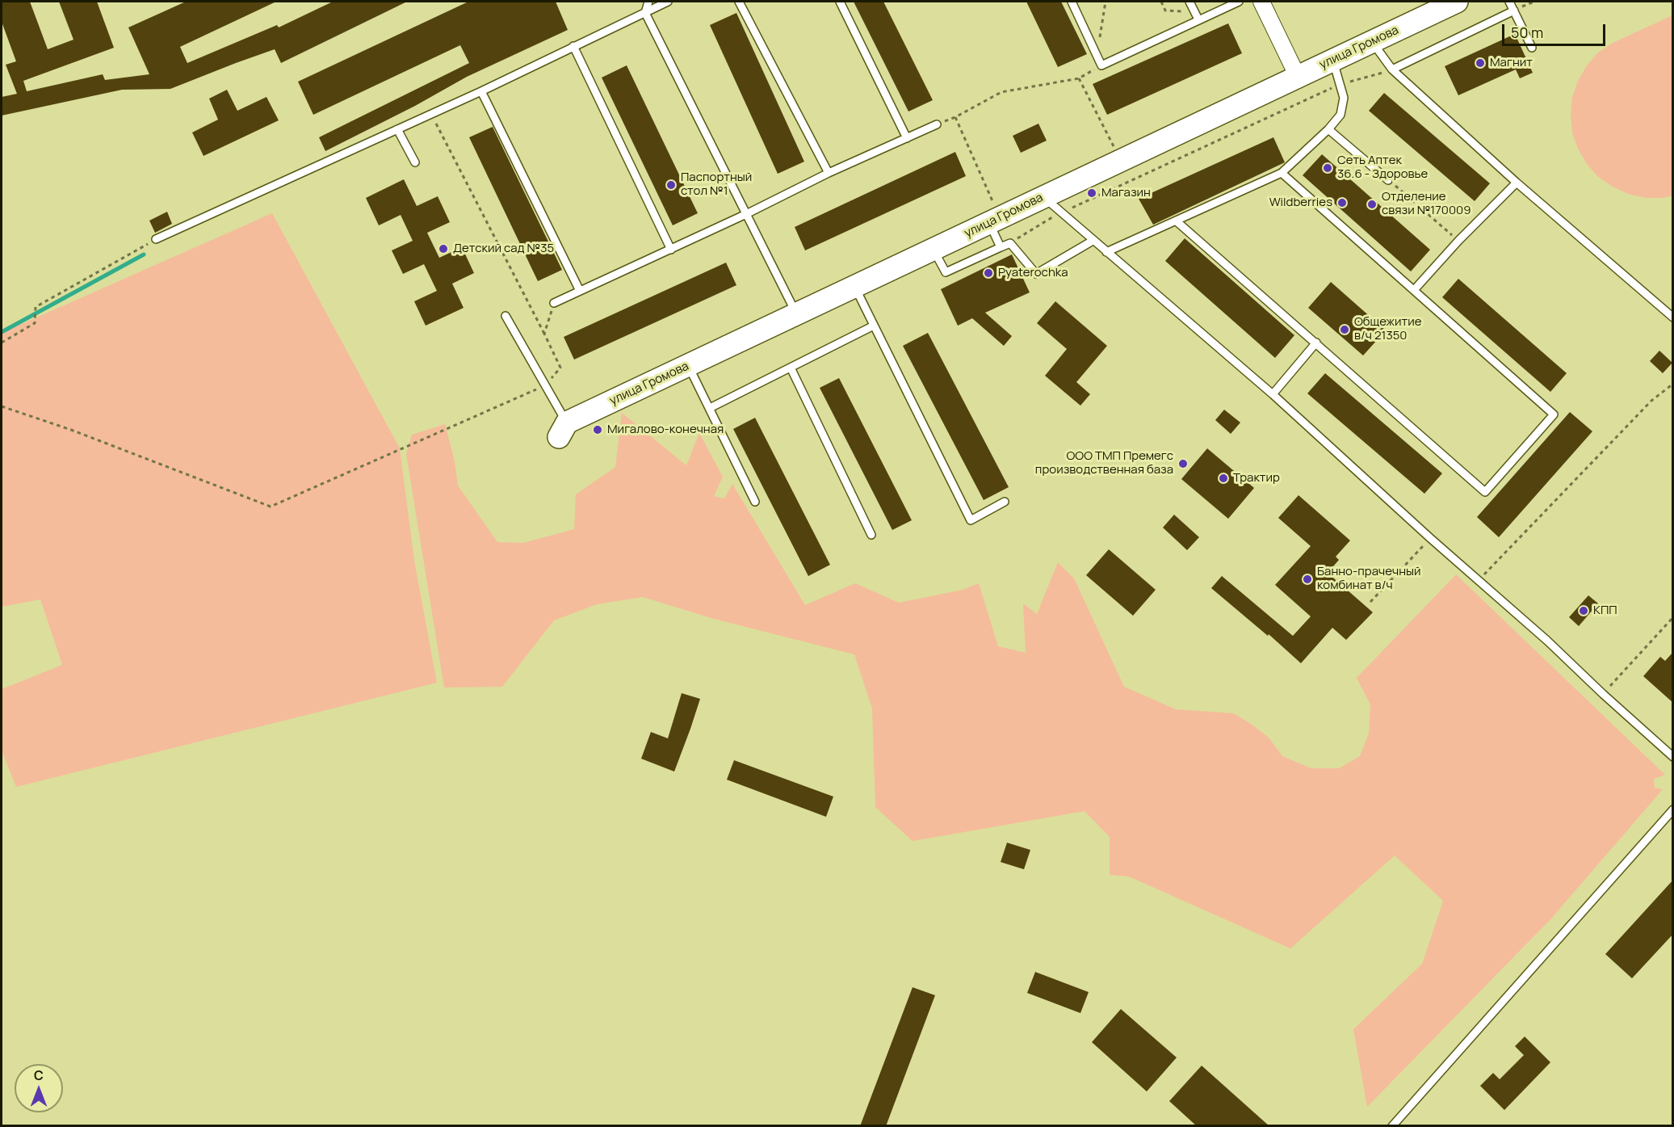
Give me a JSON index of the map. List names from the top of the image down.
{
  "streets": {
    "street": ["улица Громова"]
  },
  "places": [
    "Магнит",
    "Сеть Аптек 36.6 - Здоровье",
    "Паспортный стол №1",
    "Магазин",
    "Wildberries",
    "Отделение связи №170009",
    "Детский сад №35",
    "Pyaterochka",
    "Общежитие в/ч 21350",
    "Мигалово-конечная",
    "ООО ТМП Премегс производственная база",
    "Трактир",
    "Банно-прачечный комбинат в/ч",
    "КПП"
  ],
  "scale_bar": "50 m",
  "north": "top"
}
